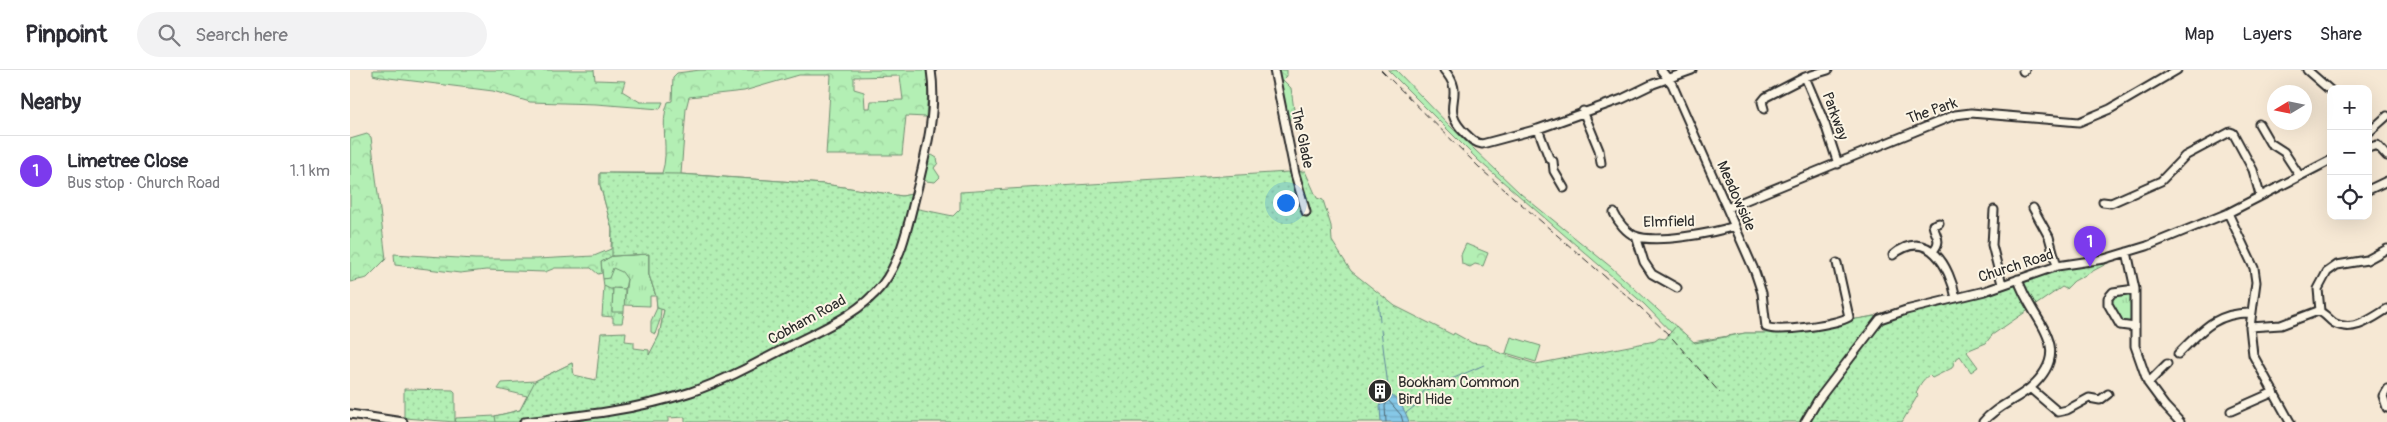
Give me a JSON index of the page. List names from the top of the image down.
{
  "streets": {
    "street": [
      "The Park",
      "Parkway",
      "The Glade",
      "Meadowside",
      "Elmfield",
      "Church Road",
      "Cobham Road"
    ]
  },
  "crossings": [
    ["The Park", "Parkway"],
    ["The Park", "Meadowside"],
    ["Meadowside", "Elmfield"]
  ],
  "places": {
    "building": ["Bookham Common Bird Hide"]
  },
  "north": "left",
  "page": {
    "header": "Pinpoint",
    "search": "Search here",
    "nav": ["Map", "Layers", "Share"],
    "heading": "Nearby",
    "map_buttons": ["+", "−"],
    "list": [
      {
        "mark": "1",
        "name": "Limetree Close",
        "note": "Bus stop · Church Road",
        "value": "1.1 km"
      }
    ],
    "pins": "1"
  }
}
